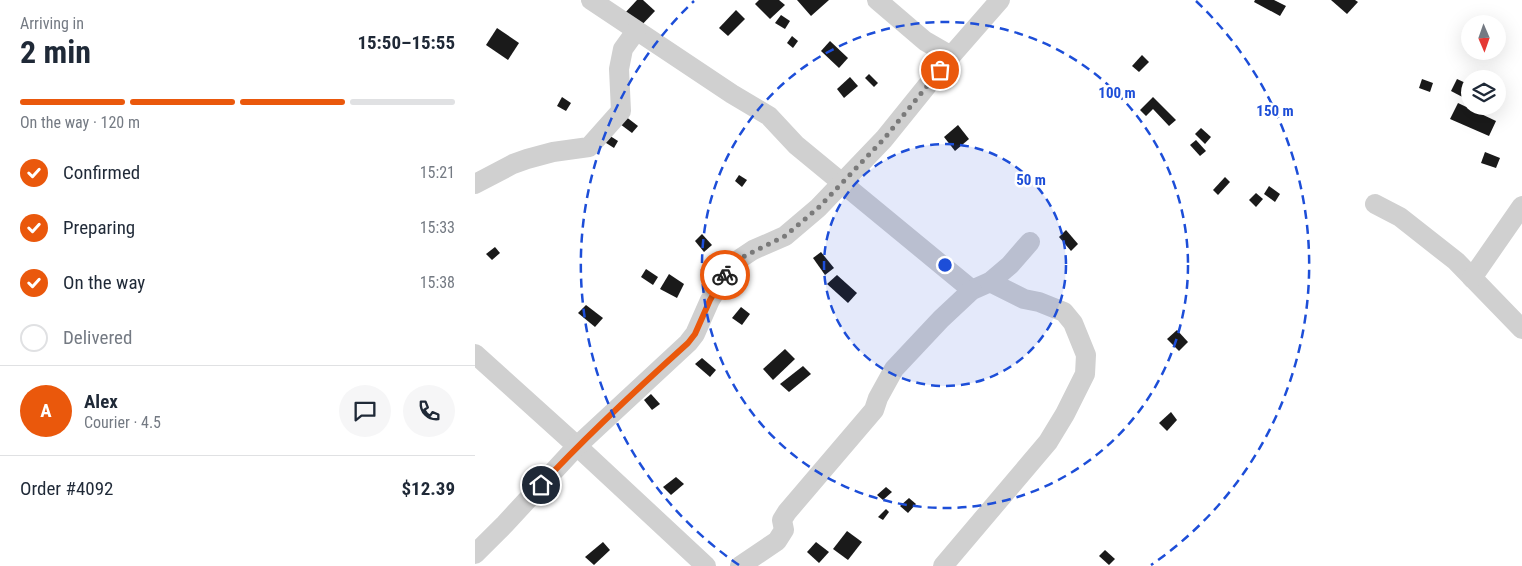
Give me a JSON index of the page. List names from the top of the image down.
{
  "north": "bottom",
  "page": {
    "heading": ["2 min", "Arriving in", "15:50–15:55"],
    "panel": [
      "Alex",
      "Courier · 4.5",
      "Order #4092",
      "$12.39"
    ],
    "bar": "On the way · 120 m",
    "list": [
      ["Confirmed", "15:21"],
      ["Preparing", "15:33"],
      ["On the way", "15:38"],
      "Delivered"
    ],
    "round": "A"
  },
  "rings": ["100 m", "150 m", "50 m"]
}
